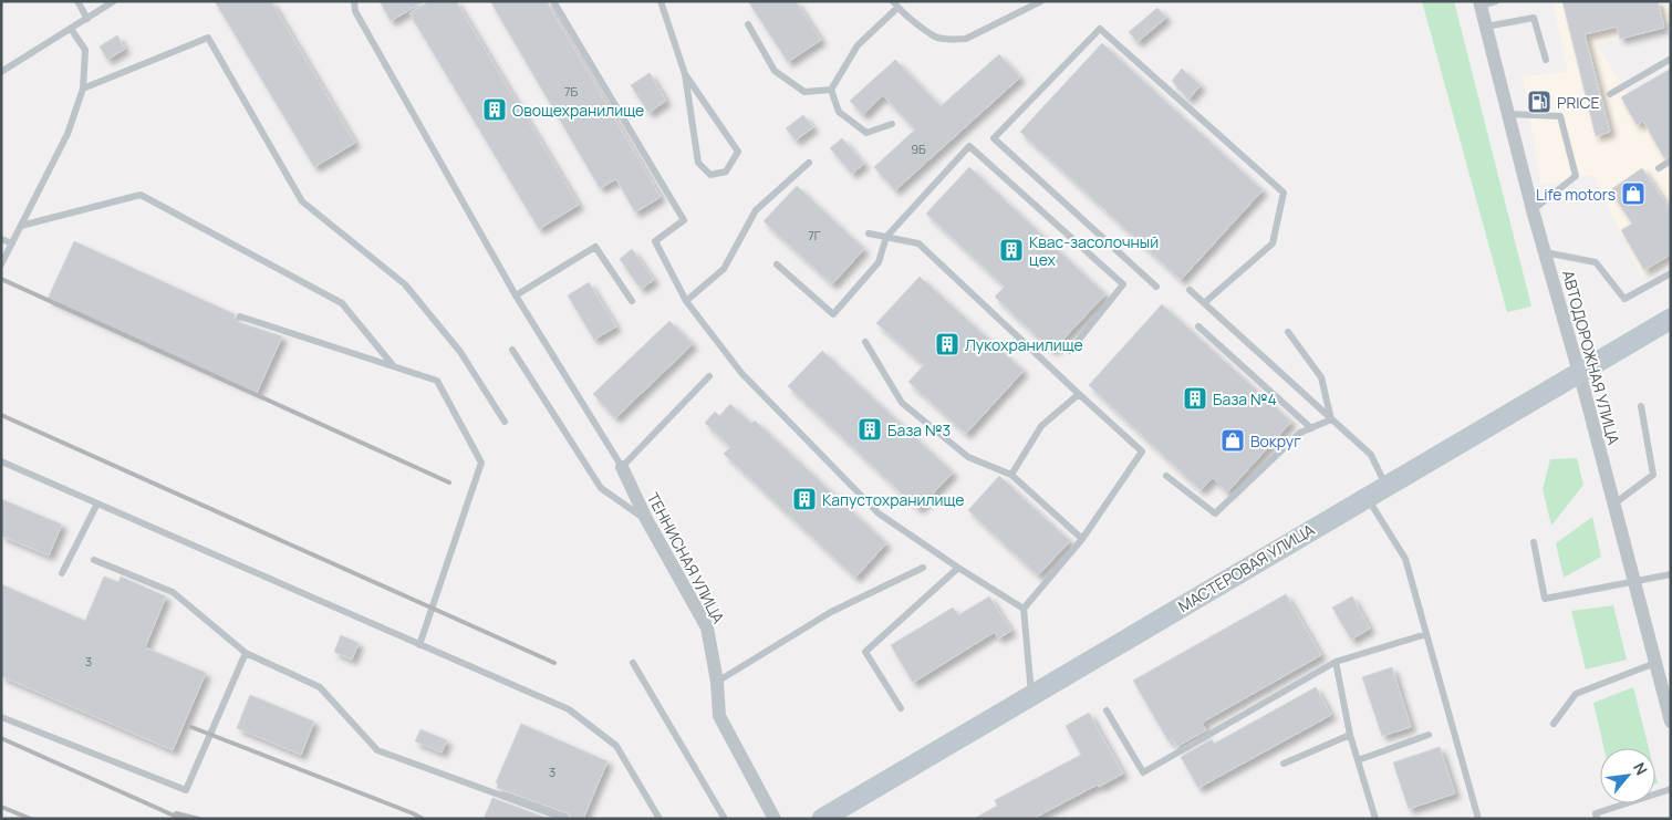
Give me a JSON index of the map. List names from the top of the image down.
{
  "streets": {
    "main road": ["МАСТЕРОВАЯ УЛИЦА"],
    "street": ["АВТОДОРОЖНАЯ УЛИЦА", "ТЕННИСНАЯ УЛИЦА"]
  },
  "crossings": [
    ["АВТОДОРОЖНАЯ УЛИЦА", "МАСТЕРОВАЯ УЛИЦА"]
  ],
  "places": {
    "fuel station": ["PRICE"],
    "building": [
      "Овощехранилище",
      "Квас-засолочный цех",
      "Лукохранилище",
      "База №4",
      "База №3",
      "Капустохранилище"
    ],
    "shop": ["Life motors", "Вокруг"]
  },
  "house_numbers": [
    "7Б",
    "9Б",
    "7Г",
    "3",
    "3"
  ],
  "north": "top right"
}
